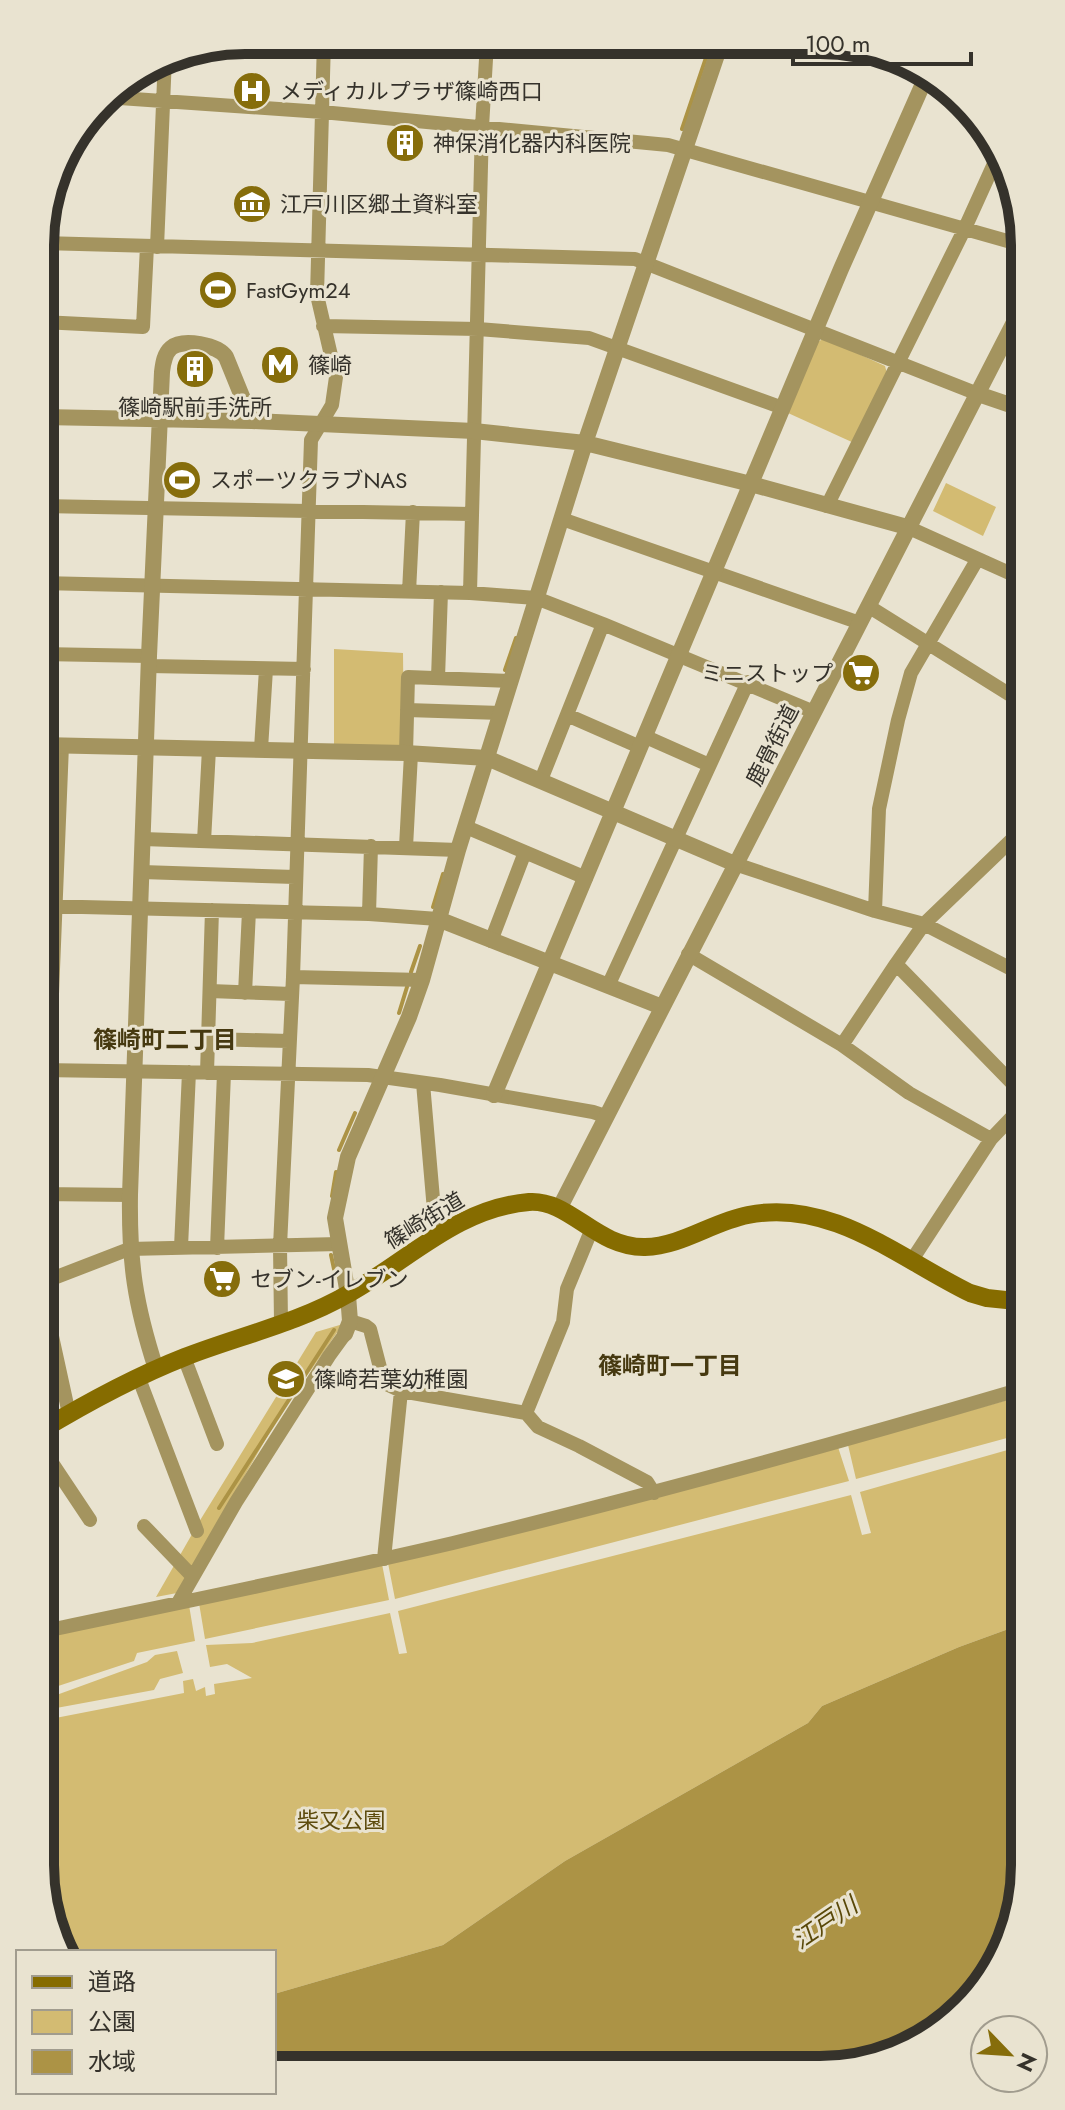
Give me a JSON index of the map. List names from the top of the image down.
{
  "streets": {
    "main road": ["篠崎街道"],
    "street": ["鹿骨街道"]
  },
  "crossings": [
    ["鹿骨街道", "篠崎街道"]
  ],
  "districts": ["篠崎町二丁目", "篠崎町一丁目"],
  "water": ["江戸川"],
  "parks": ["柴又公園"],
  "places": {
    "hospital": ["メディカルプラザ篠崎西口"],
    "building": ["神保消化器内科医院", "篠崎駅前手洗所"],
    "museum": ["江戸川区郷土資料室"],
    "sports": ["FastGym24", "スポーツクラブNAS"],
    "metro station": ["篠崎"],
    "supermarket": ["ミニストップ", "セブン-イレブン"],
    "school or university": ["篠崎若葉幼稚園"]
  },
  "legend": ["道路", "公園", "水域"],
  "scale_bar": "100 m",
  "north": "bottom right"
}
